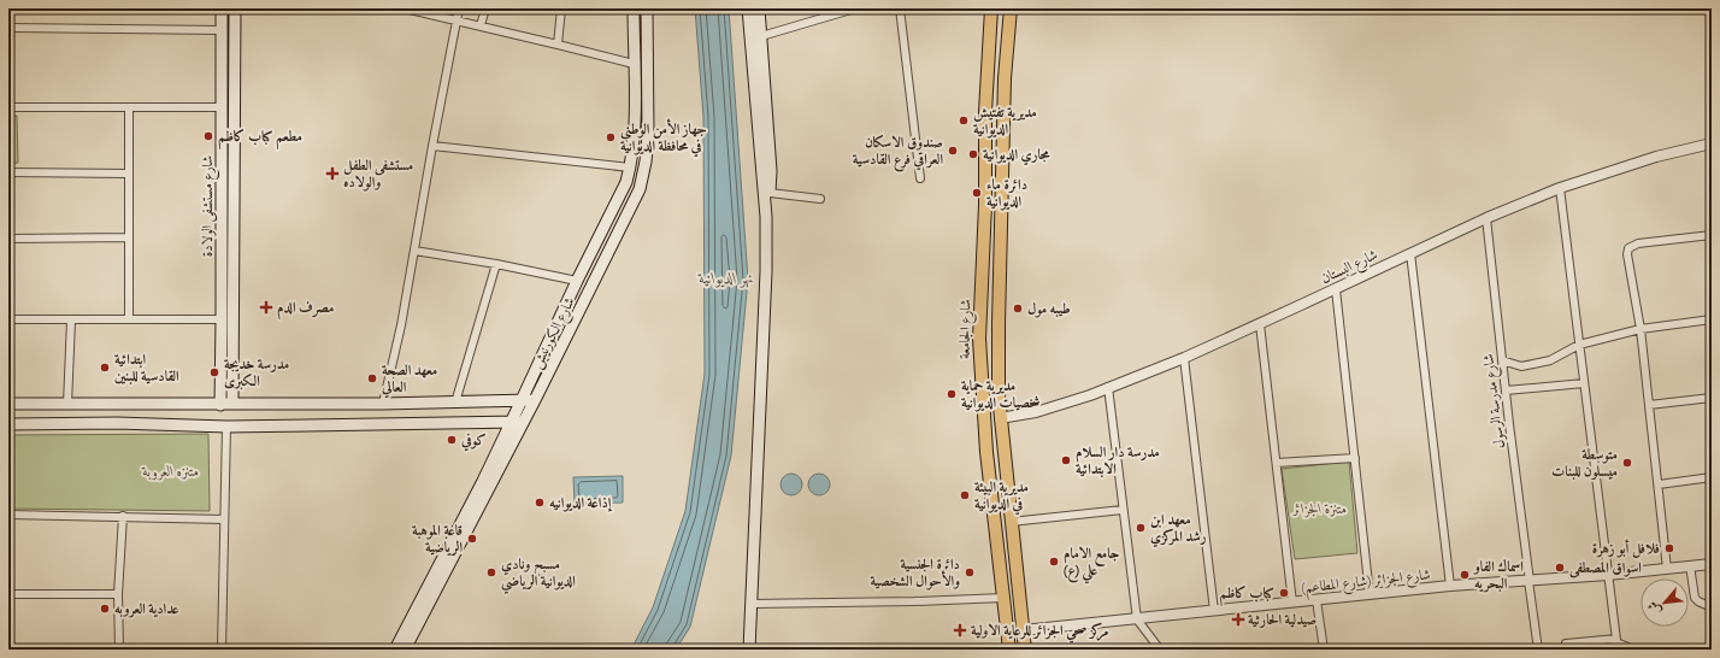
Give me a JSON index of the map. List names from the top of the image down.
{
  "streets": {
    "main road": ["شارع مستشفى الولادة", "شارع الجامعة", "شارع الكورنيش"],
    "street": ["شارع البستان", "شارع مدرسة الرسول", "شارع الجزائر (شارع المطاعم)"]
  },
  "crossings": [
    ["شارع البستان", "شارع مدرسة الرسول"],
    ["شارع مدرسة الرسول", "شارع الجزائر (شارع المطاعم)"]
  ],
  "water": ["نهر الديوانية"],
  "parks": ["متنزه العروبة", "متنزة الجزائر"],
  "places": {
    "other": [
      "مديرية تفتيش الديوانية",
      "مطعم كباب كاظم",
      "جهاز الأمن الوطني في محافظة الديوانية",
      "صندوق الاسكان العراقي فرع القادسية",
      "مجاري الديوانية",
      "دائرة ماء الديوانية",
      "طيبه مول",
      "ابتدائية القادسية للبنين",
      "مدرسة خديجة الكبرى",
      "معهد الصحة العالي",
      "مديرية حماية شخصيات الديوانية",
      "كوفي",
      "مدرسة دار السلام الابتدائية",
      "متوسطة ميسلون للبنات",
      "مديرية البيئة في الديوانية",
      "إذاعة الديوانيه",
      "معهد ابن رشد المركزي",
      "قاعة الموهبة الرياضية",
      "فلافل أبو زهرة",
      "جامع الامام علي (ع)",
      "اسواق المصطفى",
      "مسبح ونادي الديوانية الرياضي",
      "دائرة الجنسية والأحوال الشخصية",
      "اسماك الفاو البحريه",
      "كباب كاظم",
      "عدادية العروبه"
    ],
    "health": [
      "مستشفى الطفل والولاده",
      "مصرف الدم",
      "صيدلية الحارثية",
      "مركز صحي الجزائر للرعاية الاولية"
    ]
  },
  "north": "bottom left"
}
